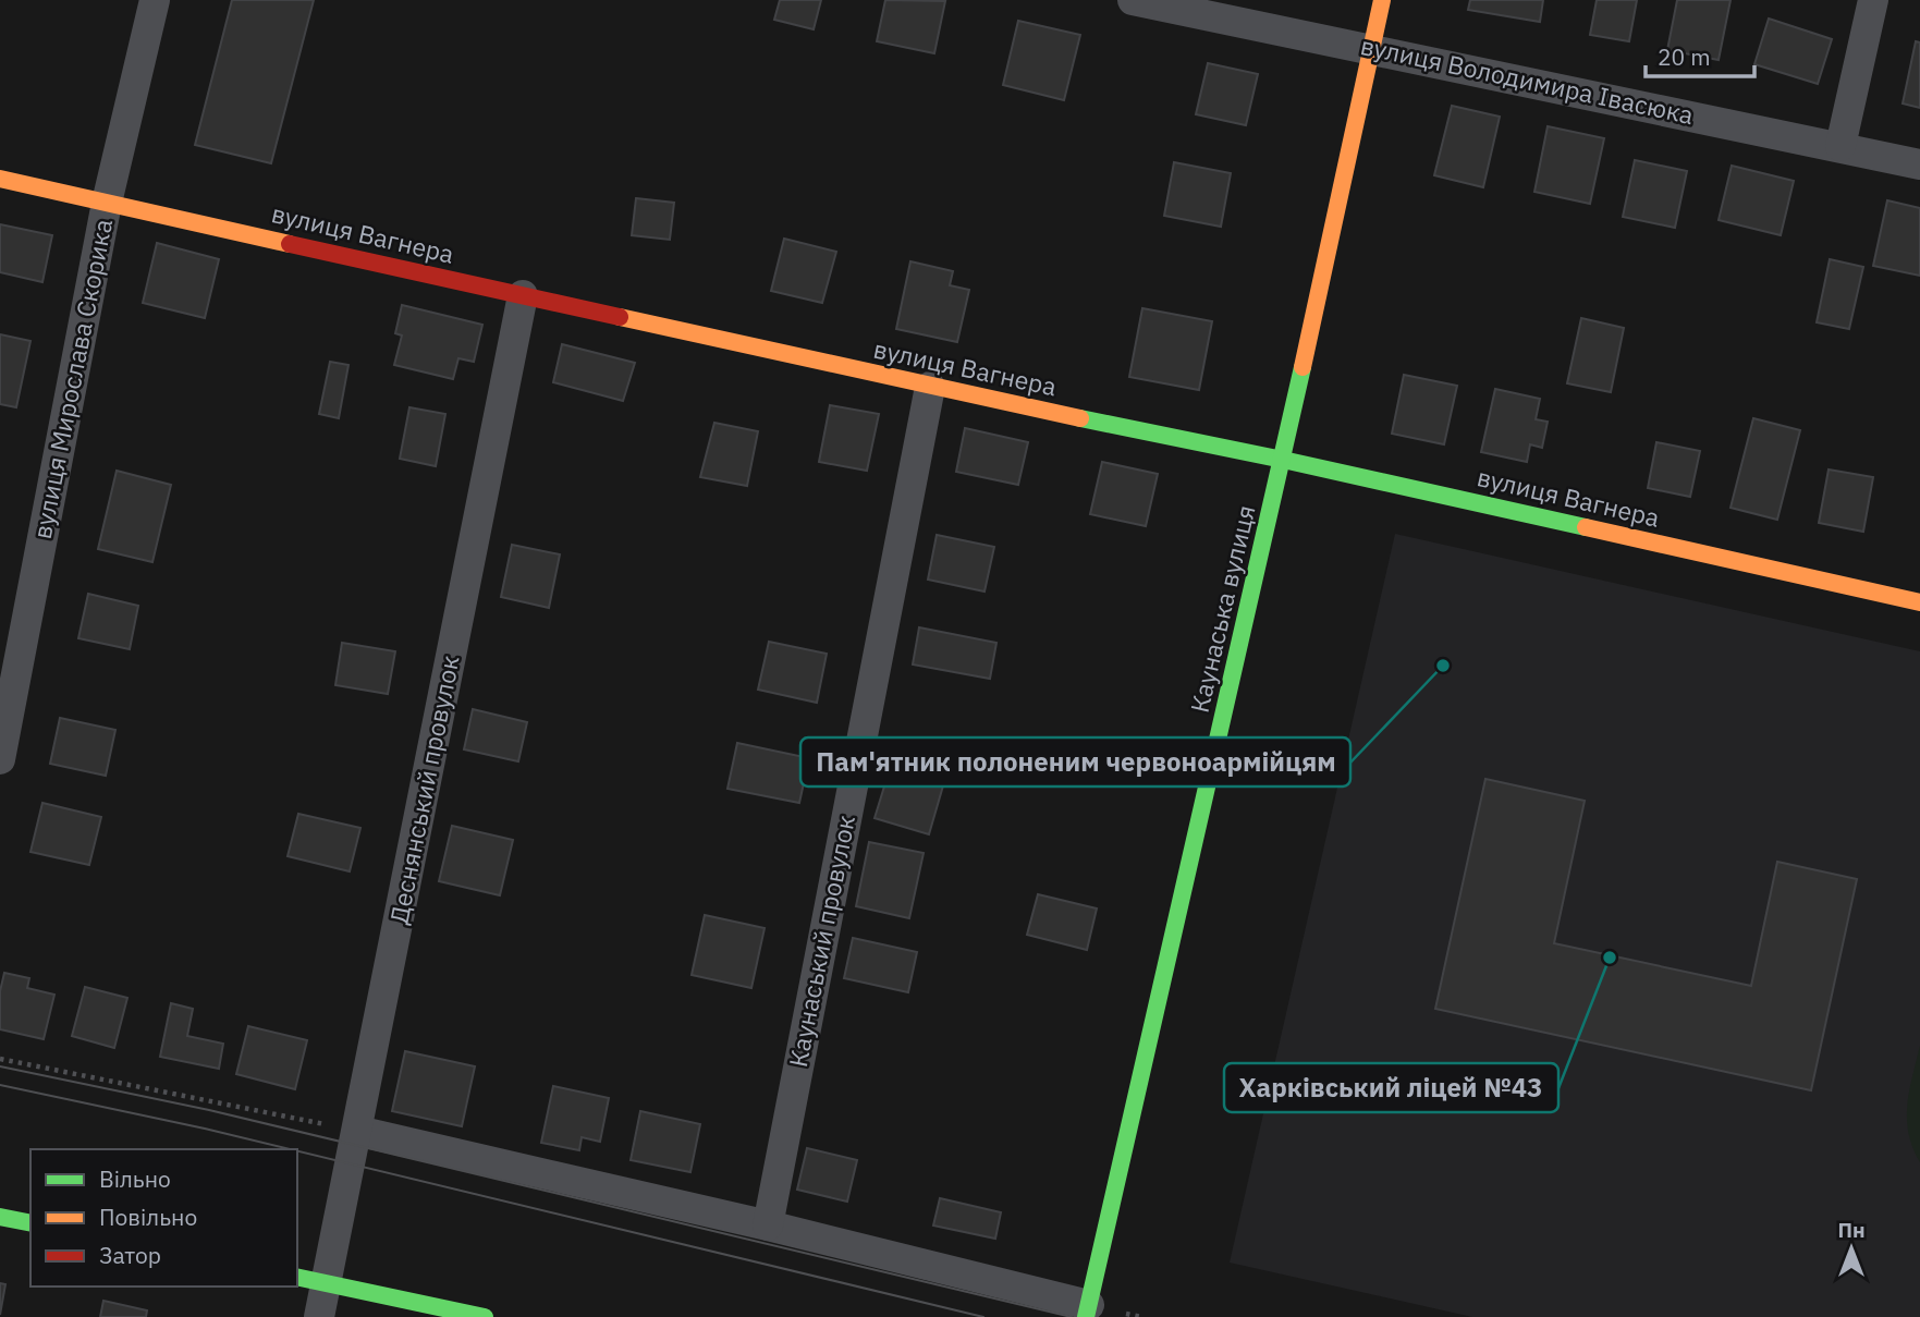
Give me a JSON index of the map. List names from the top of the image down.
{
  "streets": {
    "street": [
      "вулиця Володимира Івасюка",
      "вулиця Вагнера",
      "вулиця Мирослава Скорика",
      "Каунаська вулиця",
      "Деснянський провулок",
      "Каунаський провулок"
    ]
  },
  "crossings": [
    ["вулиця Володимира Івасюка", "Каунаська вулиця"],
    ["вулиця Вагнера", "вулиця Мирослава Скорика"],
    ["вулиця Вагнера", "Каунаська вулиця"],
    ["вулиця Вагнера", "Деснянський провулок"],
    ["вулиця Вагнера", "Каунаський провулок"]
  ],
  "places": ["Пам'ятник полоненим червоноармійцям", "Харківський ліцей №43"],
  "legend": ["Вільно", "Повільно", "Затор"],
  "scale_bar": "20 m",
  "north": "top"
}
